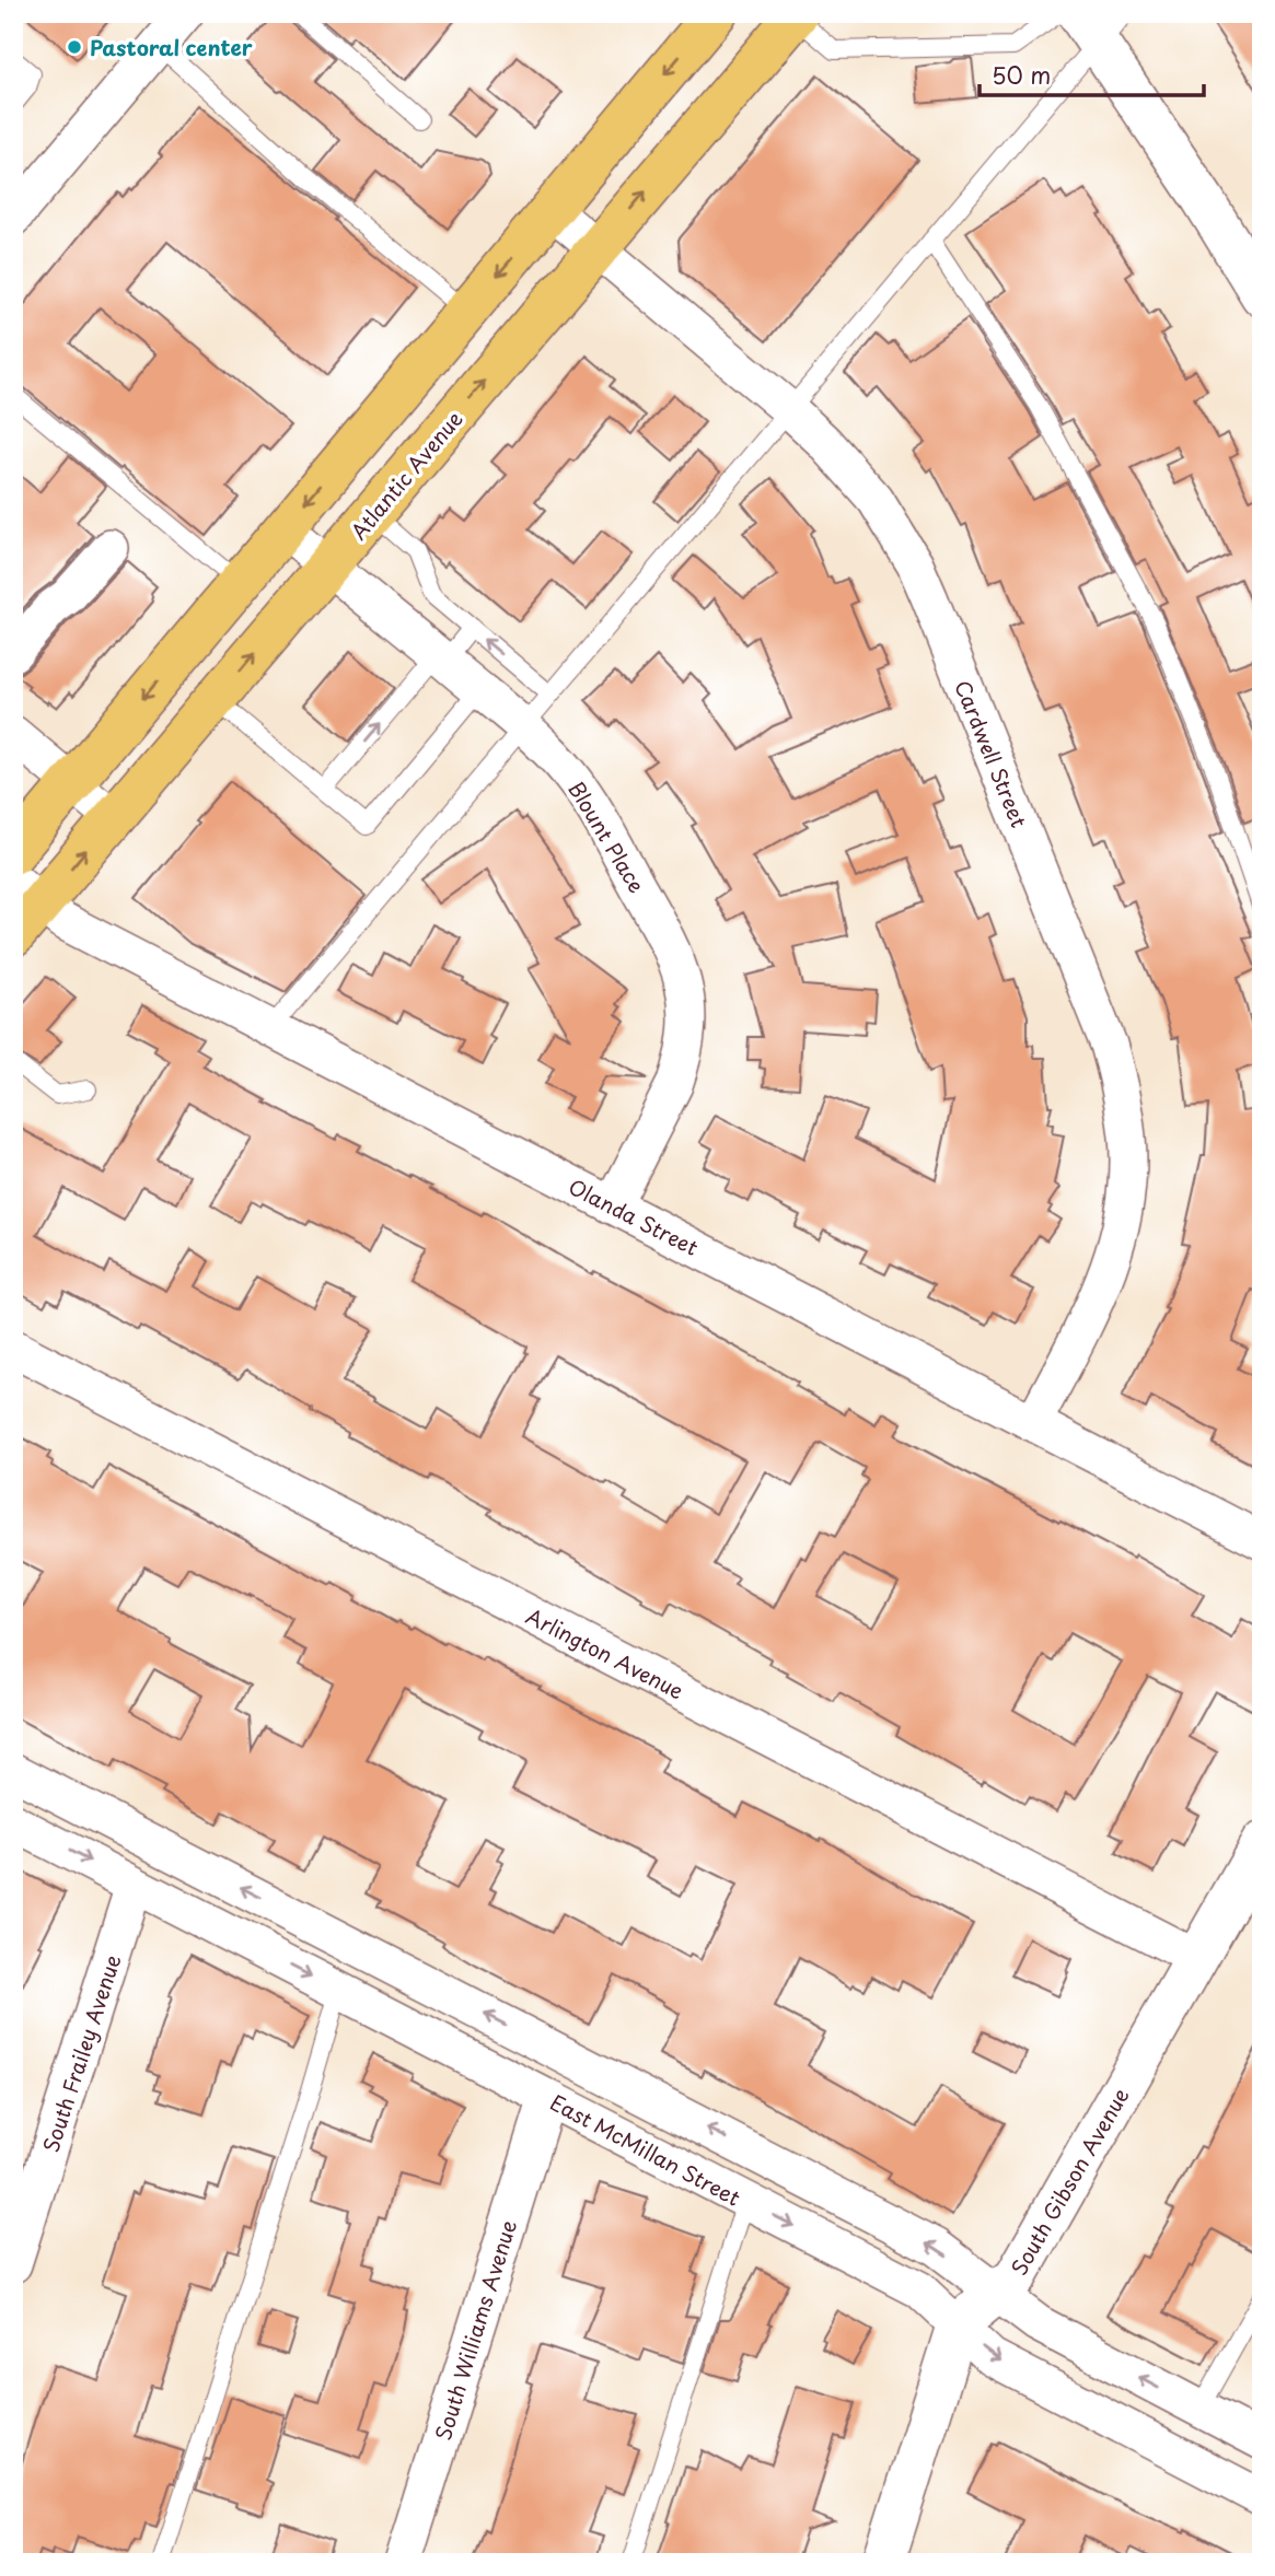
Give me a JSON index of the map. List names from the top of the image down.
{
  "streets": {
    "main road": ["Atlantic Avenue"],
    "street": [
      "Cardwell Street",
      "Blount Place",
      "Olanda Street",
      "Arlington Avenue",
      "South Frailey Avenue",
      "East McMillan Street",
      "South Gibson Avenue",
      "South Williams Avenue"
    ]
  },
  "crossings": [
    ["Atlantic Avenue", "Cardwell Street"],
    ["Atlantic Avenue", "Blount Place"],
    ["Atlantic Avenue", "Olanda Street"],
    ["Cardwell Street", "Olanda Street"],
    ["Blount Place", "Olanda Street"],
    ["Arlington Avenue", "South Gibson Avenue"],
    ["South Frailey Avenue", "East McMillan Street"],
    ["East McMillan Street", "South Gibson Avenue"],
    ["East McMillan Street", "South Williams Avenue"]
  ],
  "places": ["Pastoral center"],
  "scale_bar": "50 m"
}
